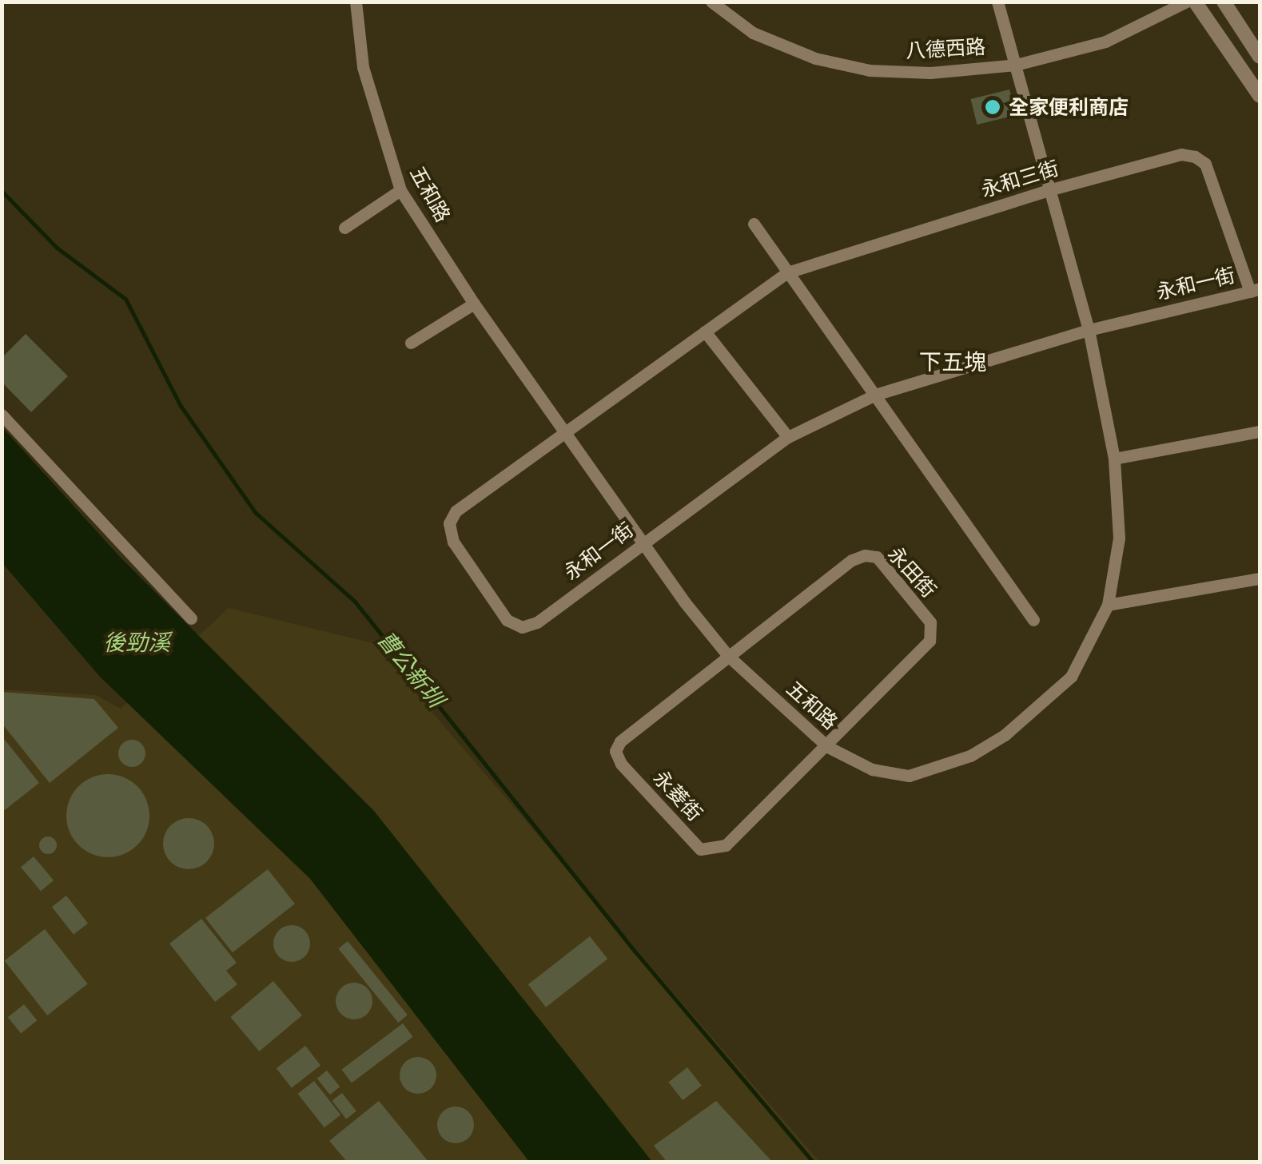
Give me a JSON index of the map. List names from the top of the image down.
{
  "streets": {
    "street": [
      "八德西路",
      "永和三街",
      "五和路",
      "永和一街",
      "永田街",
      "永菱街"
    ]
  },
  "crossings": [
    ["八德西路", "五和路"],
    ["永和三街", "五和路"],
    ["永和三街", "永和一街"],
    ["五和路", "永和一街"],
    ["五和路", "永田街"],
    ["五和路", "永菱街"],
    ["永田街", "永菱街"]
  ],
  "districts": ["下五塊"],
  "water": ["後勁溪", "曹公新圳"],
  "places": ["全家便利商店"]
}
